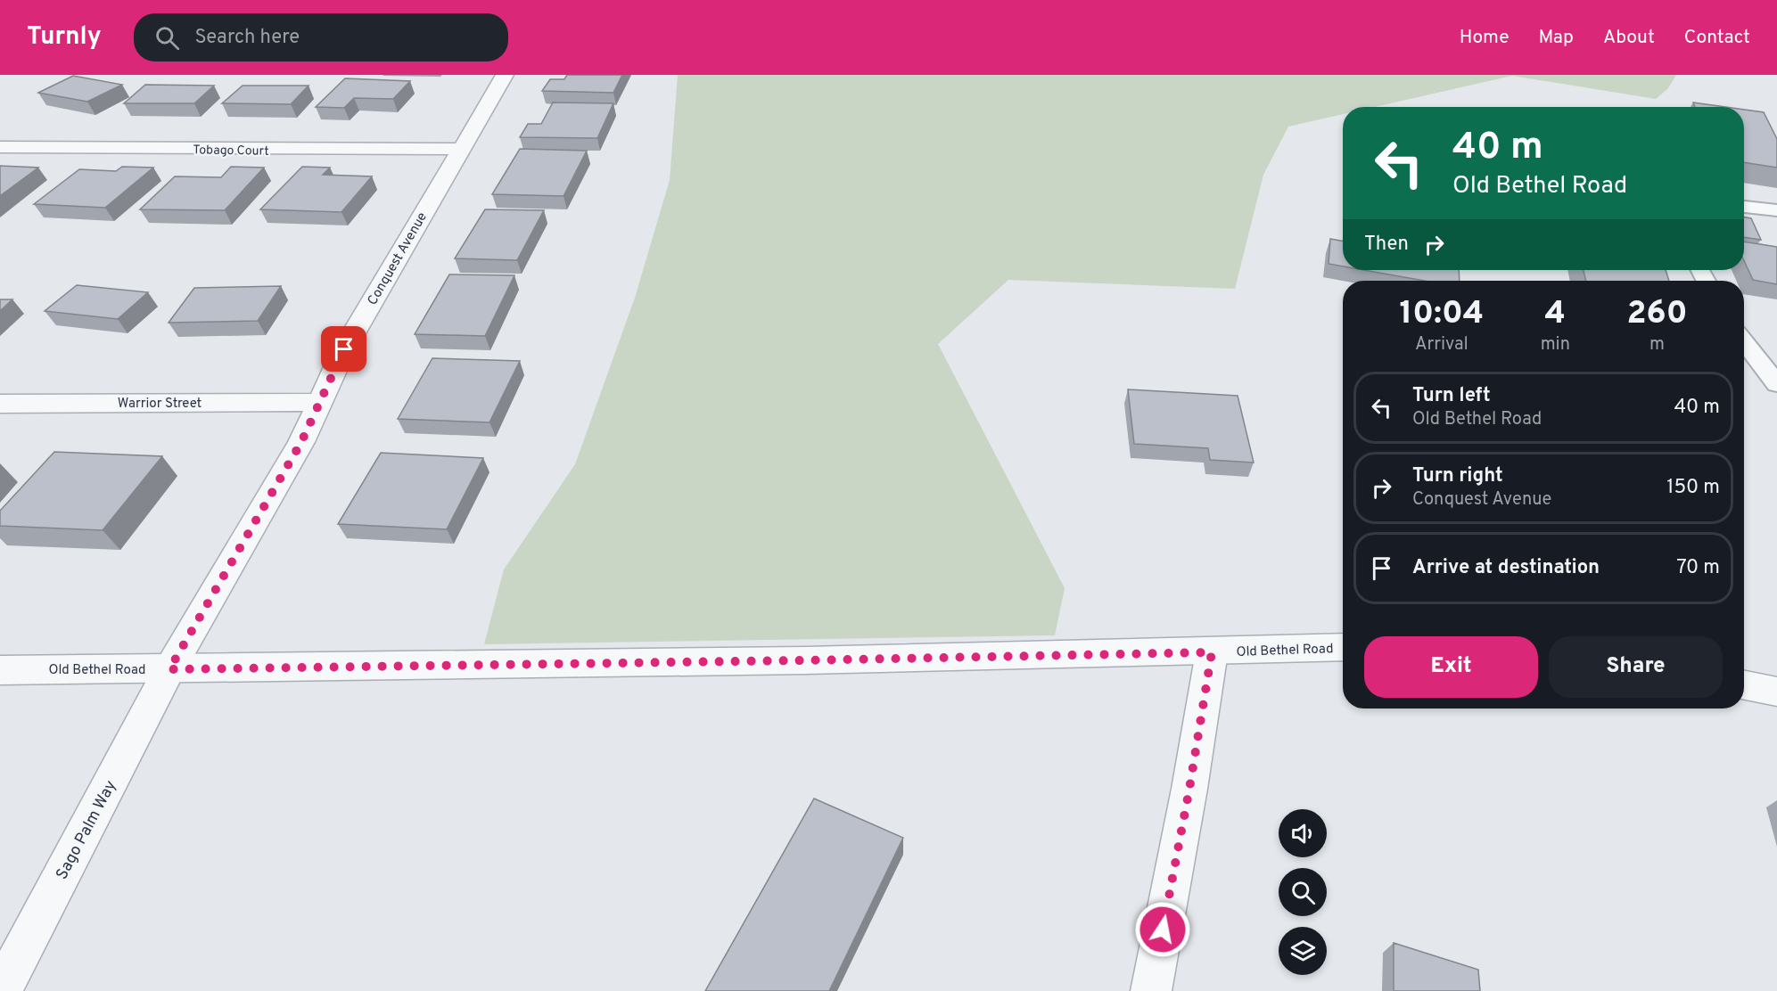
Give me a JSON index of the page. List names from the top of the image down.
{
  "streets": {
    "street": [
      "Tobago Court",
      "Conquest Avenue",
      "Warrior Street",
      "Old Bethel Road",
      "Sago Palm Way"
    ]
  },
  "crossings": [
    ["Tobago Court", "Conquest Avenue"],
    ["Conquest Avenue", "Warrior Street"],
    ["Conquest Avenue", "Old Bethel Road"],
    ["Conquest Avenue", "Sago Palm Way"],
    ["Old Bethel Road", "Sago Palm Way"]
  ],
  "page": {
    "header": "Turnly",
    "search": "Search here",
    "nav": [
      "Home",
      "Map",
      "About",
      "Contact"
    ],
    "turn": ["40 m", "Old Bethel Road"],
    "then": "Then",
    "eta": [
      "10:04",
      "Arrival",
      "4",
      "min",
      "260",
      "m"
    ],
    "list": [
      {
        "name": "Turn left",
        "note": "Old Bethel Road",
        "value": "40 m"
      },
      {
        "name": "Turn right",
        "note": "Conquest Avenue",
        "value": "150 m"
      },
      {
        "name": "Arrive at destination",
        "value": "70 m"
      }
    ],
    "buttons": ["Exit", "Share"]
  }
}
